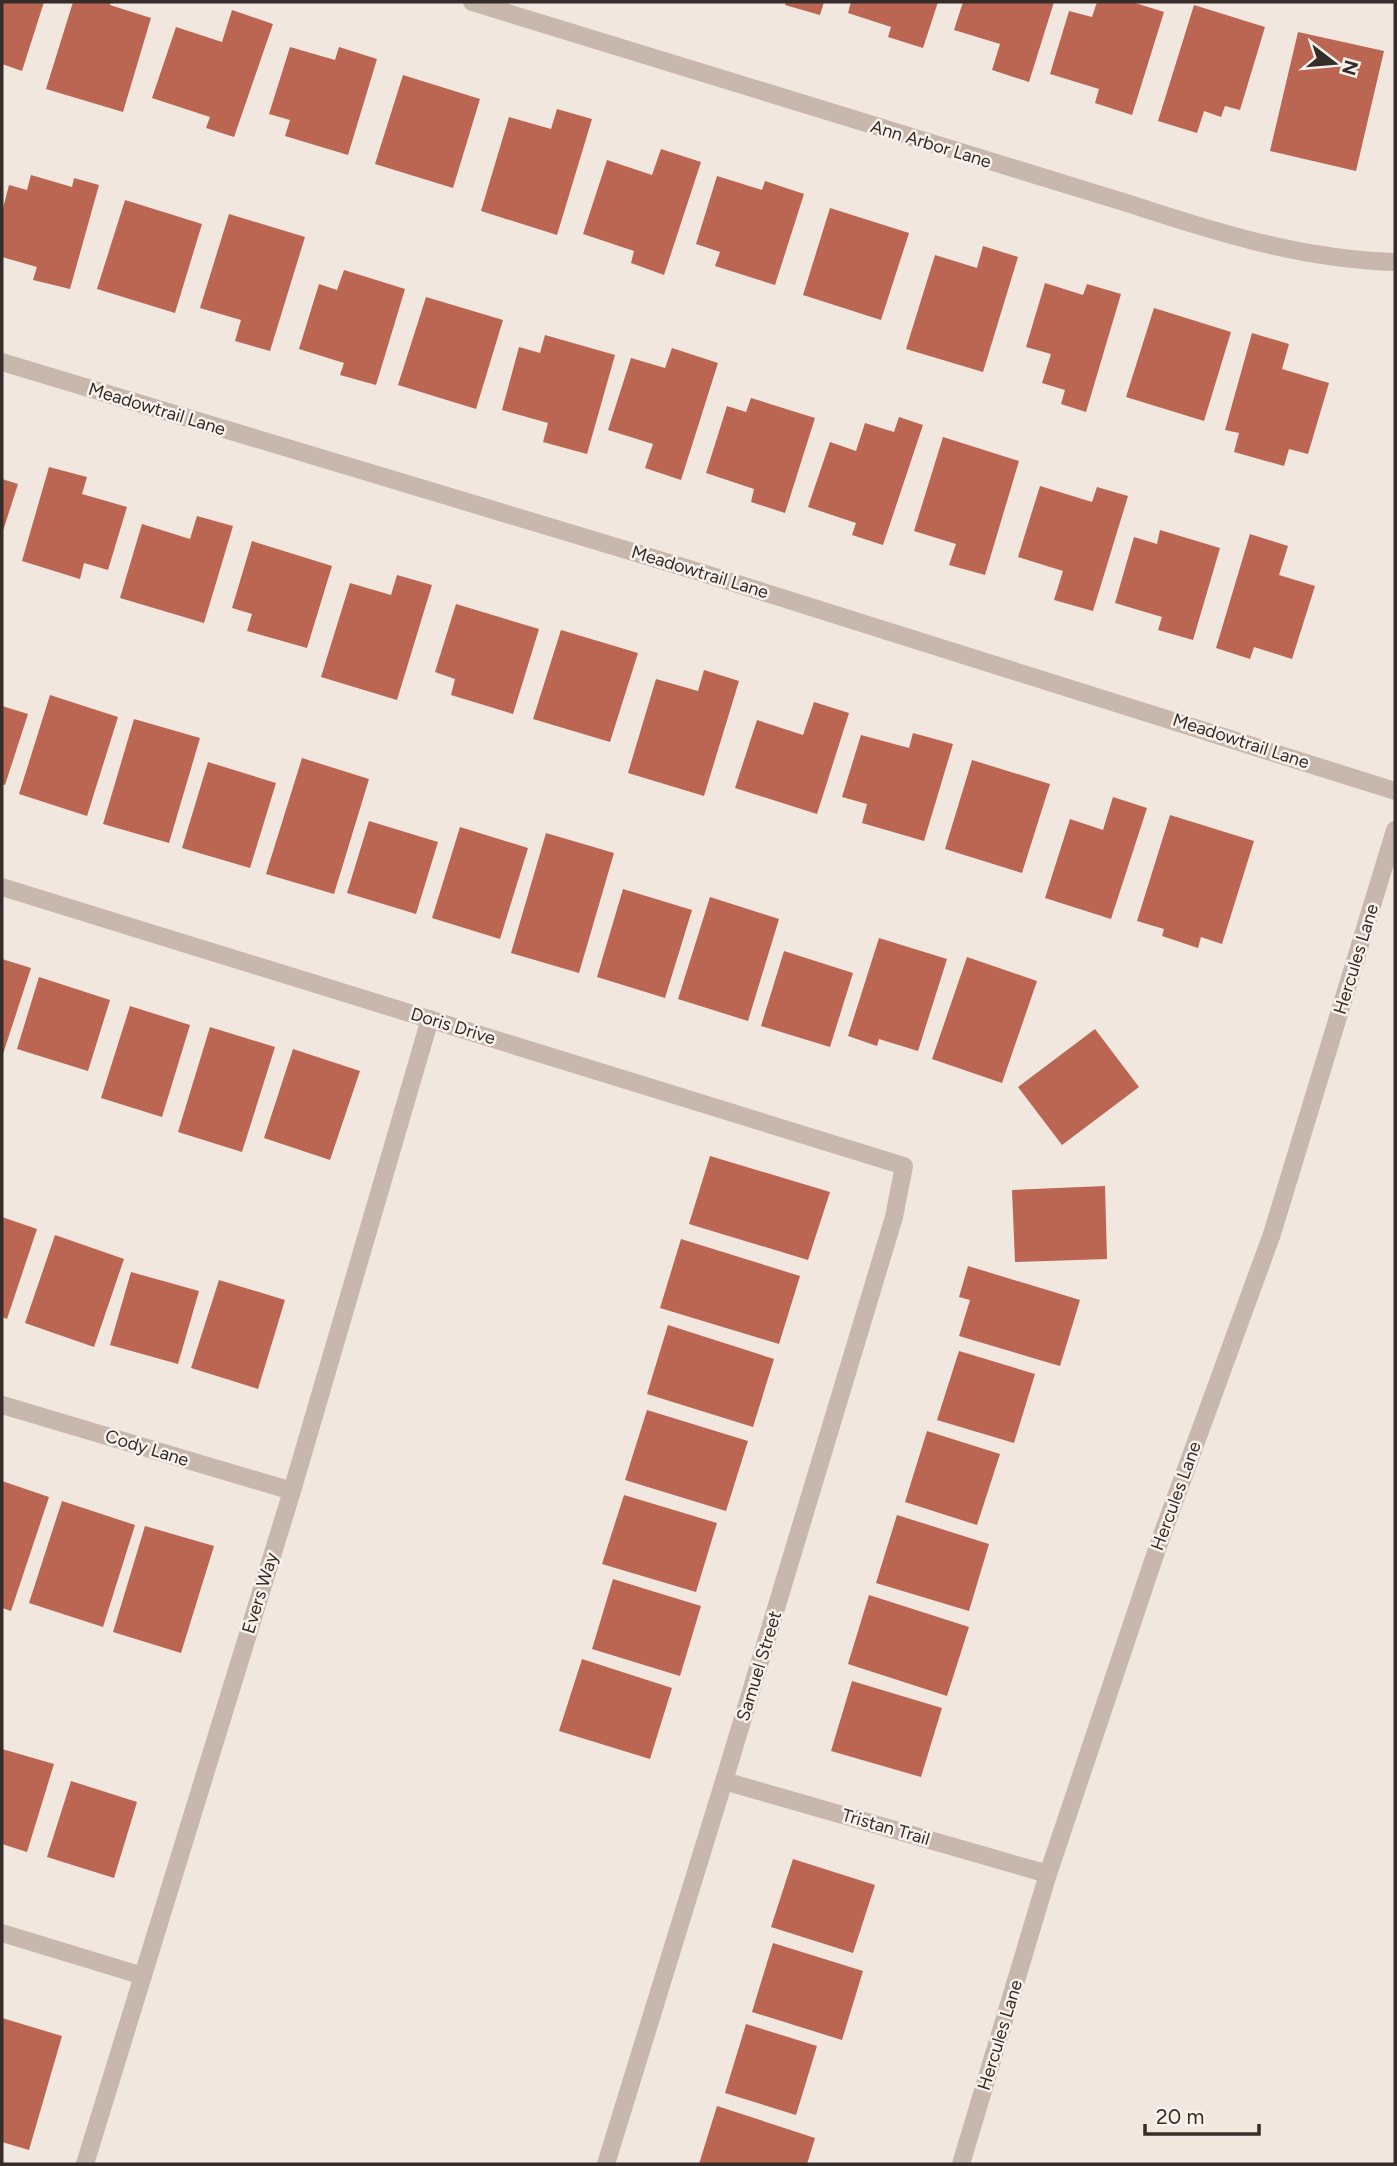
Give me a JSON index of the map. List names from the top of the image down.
{
  "streets": {
    "street": [
      "Ann Arbor Lane",
      "Meadowtrail Lane",
      "Hercules Lane",
      "Doris Drive",
      "Cody Lane",
      "Evers Way",
      "Samuel Street",
      "Tristan Trail"
    ]
  },
  "crossings": [
    ["Hercules Lane", "Tristan Trail"],
    ["Doris Drive", "Evers Way"],
    ["Doris Drive", "Samuel Street"],
    ["Cody Lane", "Evers Way"],
    ["Samuel Street", "Tristan Trail"]
  ],
  "scale_bar": "20 m",
  "north": "right"
}
